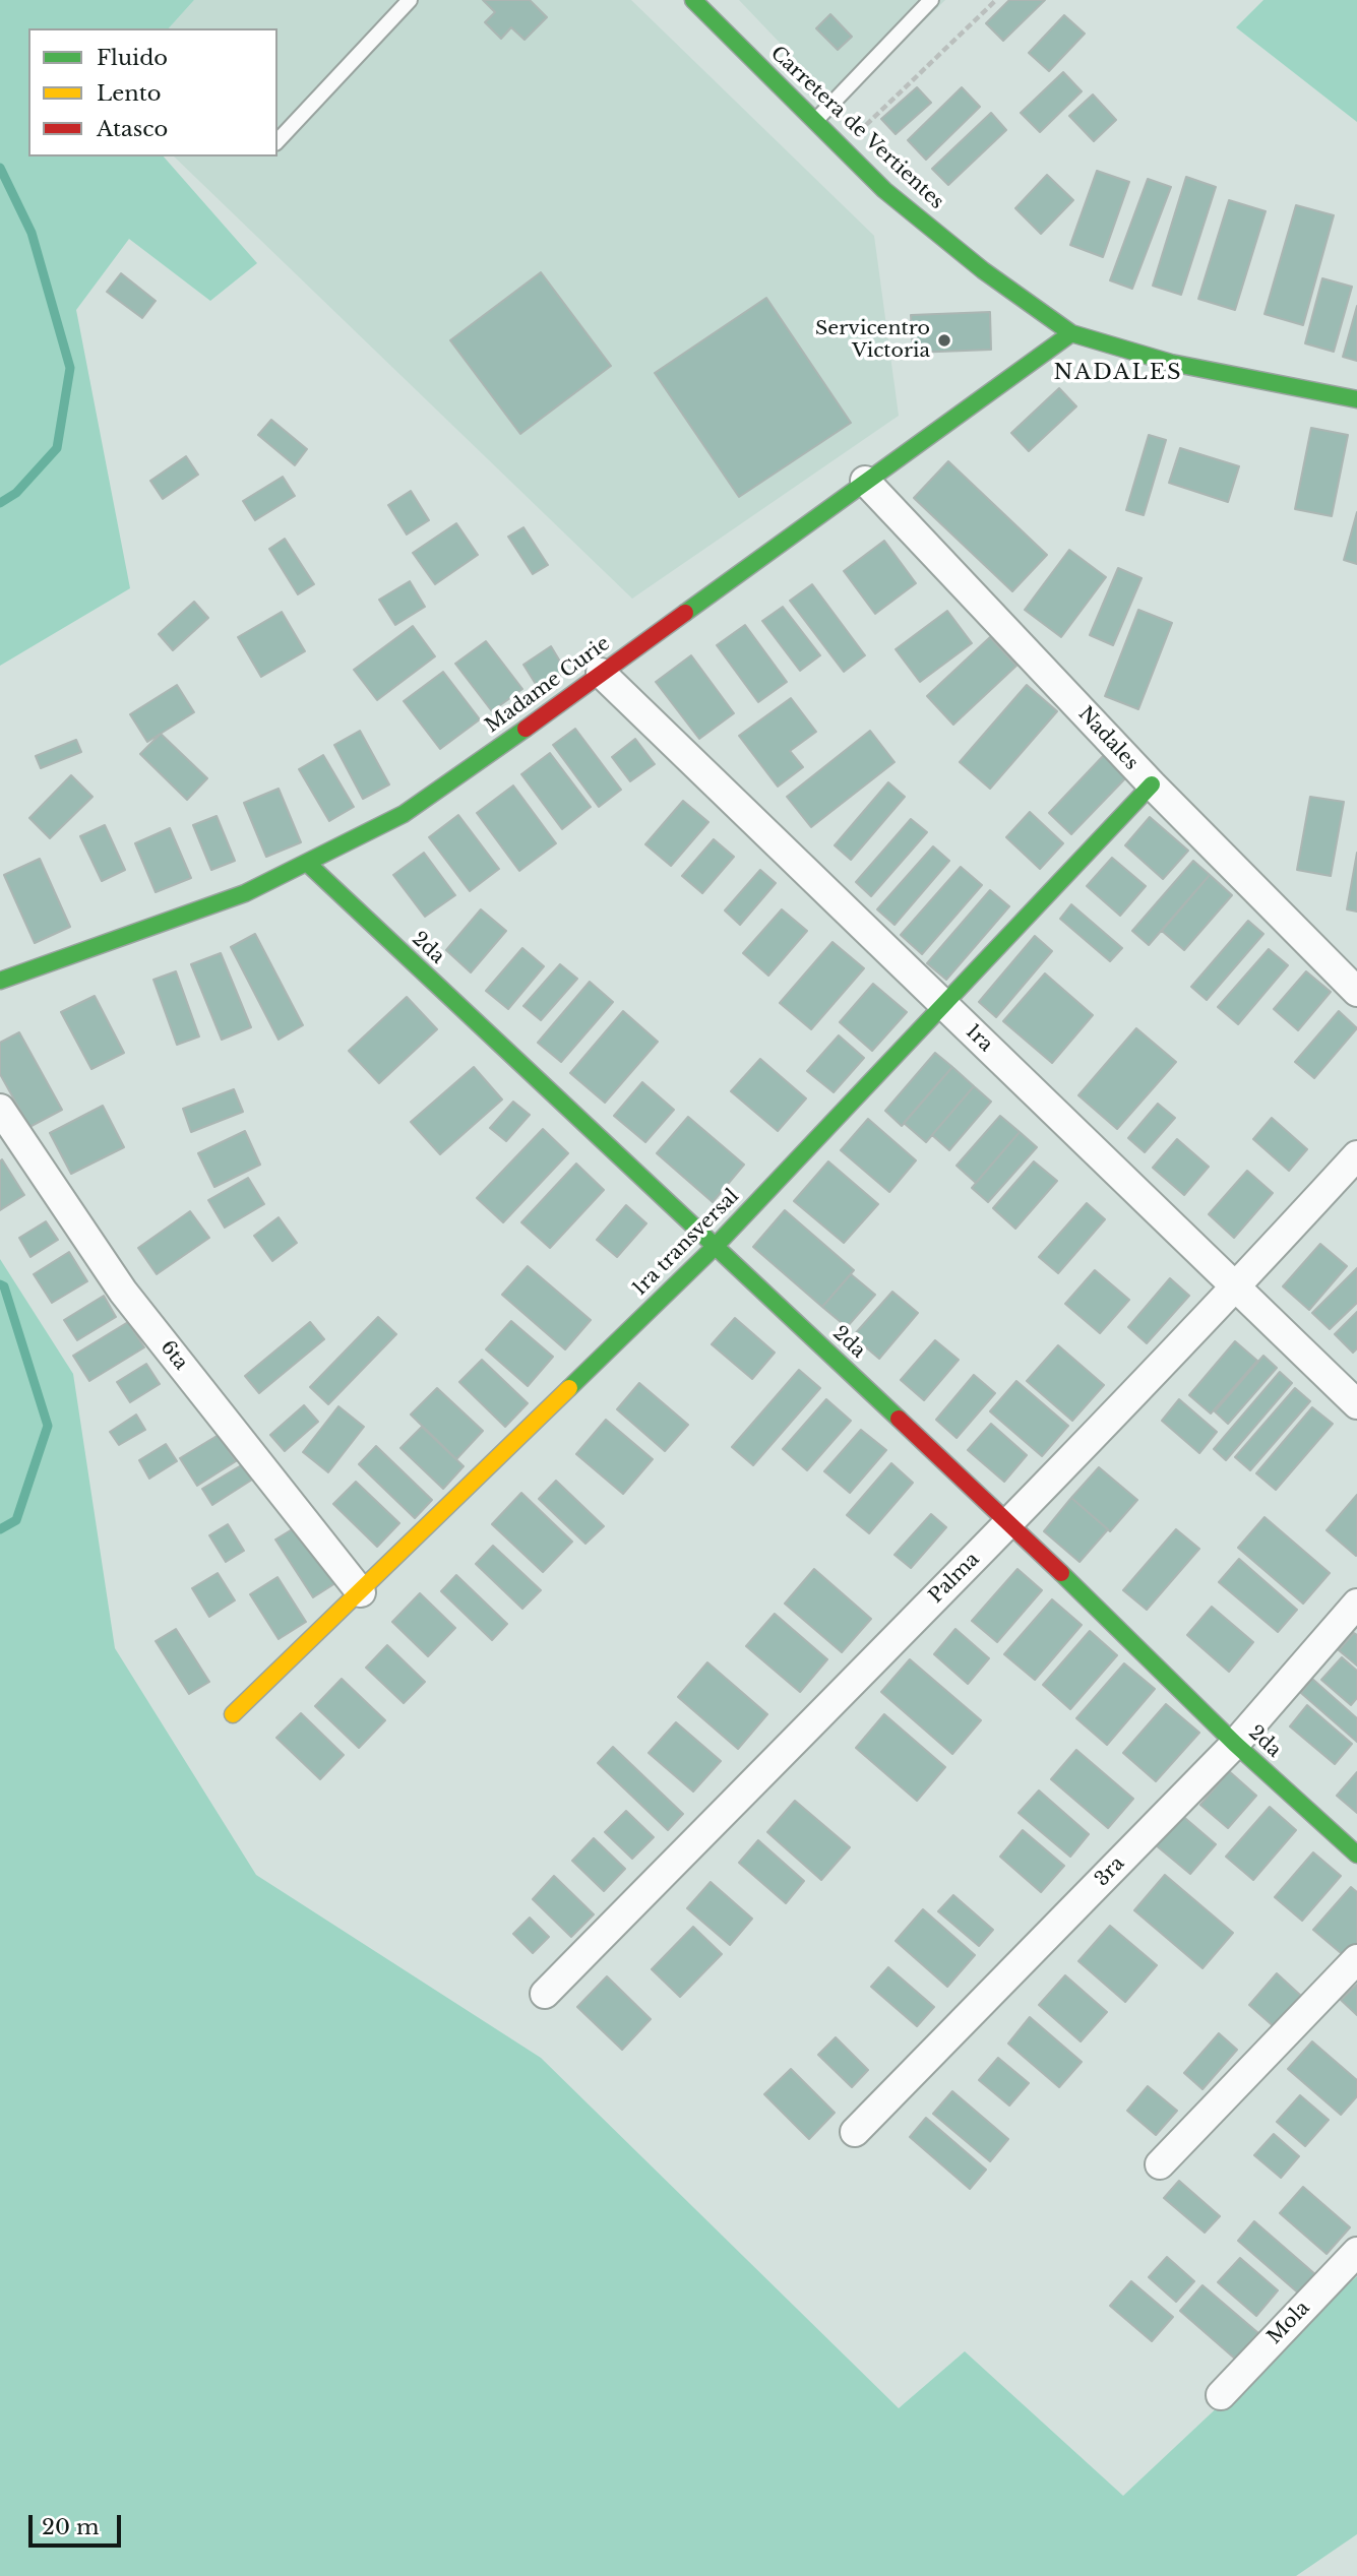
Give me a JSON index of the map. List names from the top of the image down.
{
  "streets": {
    "street": [
      "Carretera de Vertientes",
      "Madame Curie",
      "Nadales",
      "2da",
      "1ra",
      "1ra transversal",
      "6ta",
      "Palma",
      "3ra",
      "Mola"
    ]
  },
  "crossings": [
    ["Carretera de Vertientes", "Madame Curie"],
    ["Madame Curie", "Nadales"],
    ["Madame Curie", "2da"],
    ["Madame Curie", "1ra"],
    ["Nadales", "1ra transversal"],
    ["2da", "1ra transversal"],
    ["2da", "Palma"],
    ["2da", "3ra"],
    ["1ra", "1ra transversal"],
    ["1ra", "Palma"],
    ["1ra transversal", "6ta"]
  ],
  "districts": ["NADALES"],
  "places": ["Servicentro Victoria"],
  "legend": ["Fluido", "Lento", "Atasco"],
  "scale_bar": "20 m"
}
